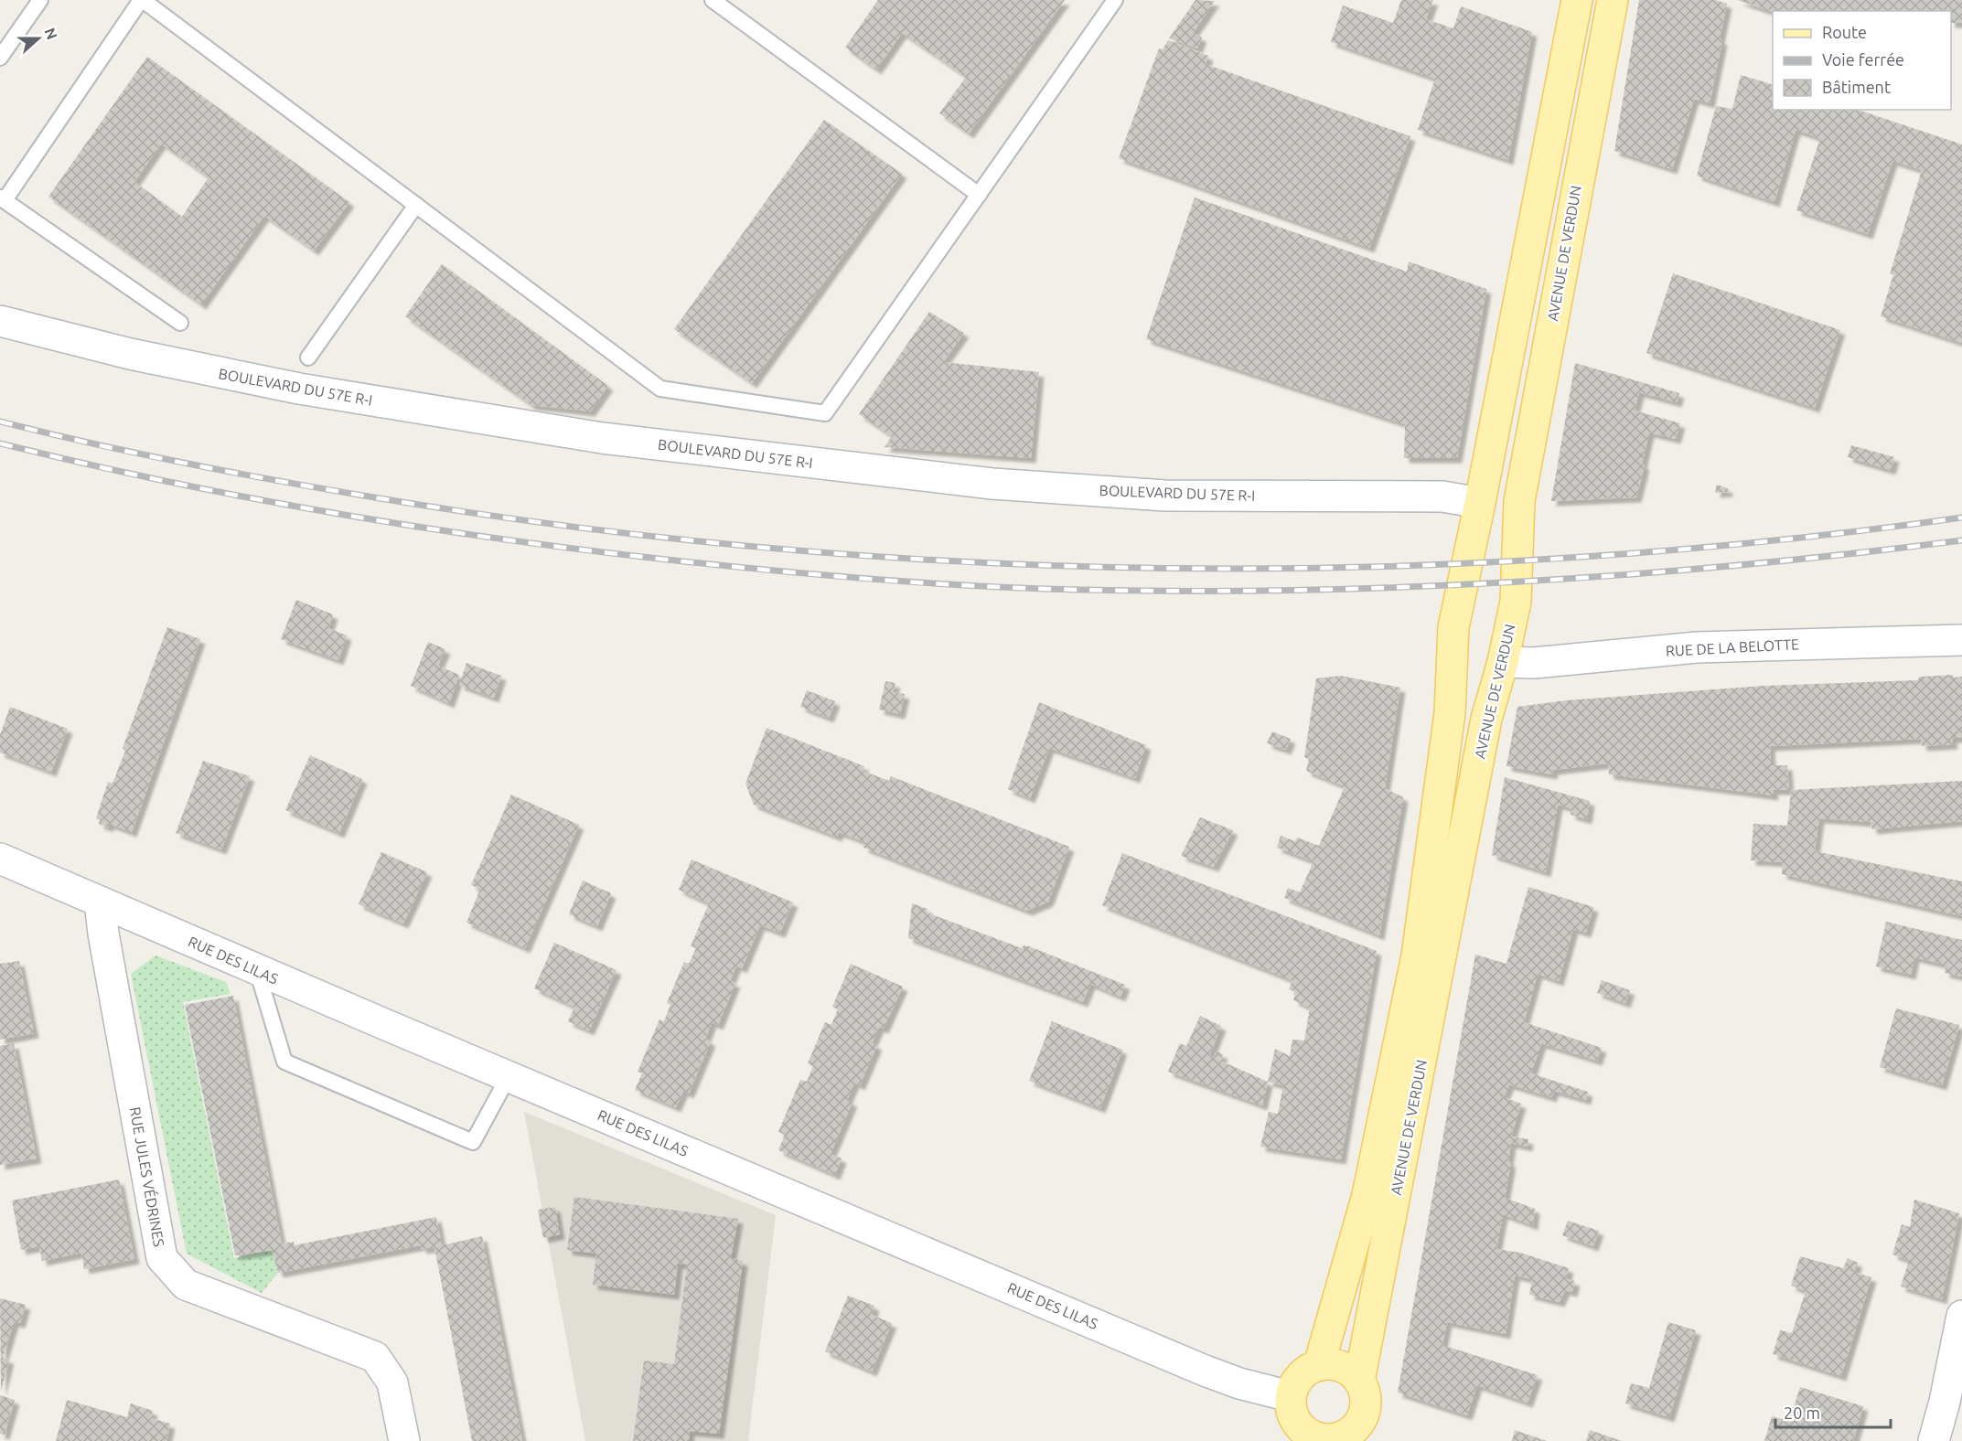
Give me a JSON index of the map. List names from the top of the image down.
{
  "streets": {
    "main road": ["AVENUE DE VERDUN"],
    "street": [
      "BOULEVARD DU 57E R-I",
      "RUE DE LA BELOTTE",
      "RUE DES LILAS",
      "RUE JULES VÉDRINES"
    ]
  },
  "crossings": [
    ["AVENUE DE VERDUN", "BOULEVARD DU 57E R-I"],
    ["AVENUE DE VERDUN", "RUE DE LA BELOTTE"],
    ["AVENUE DE VERDUN", "RUE DES LILAS"],
    ["RUE DES LILAS", "RUE JULES VÉDRINES"]
  ],
  "legend": ["Route", "Voie ferrée", "Bâtiment"],
  "scale_bar": "20 m",
  "north": "right"
}
